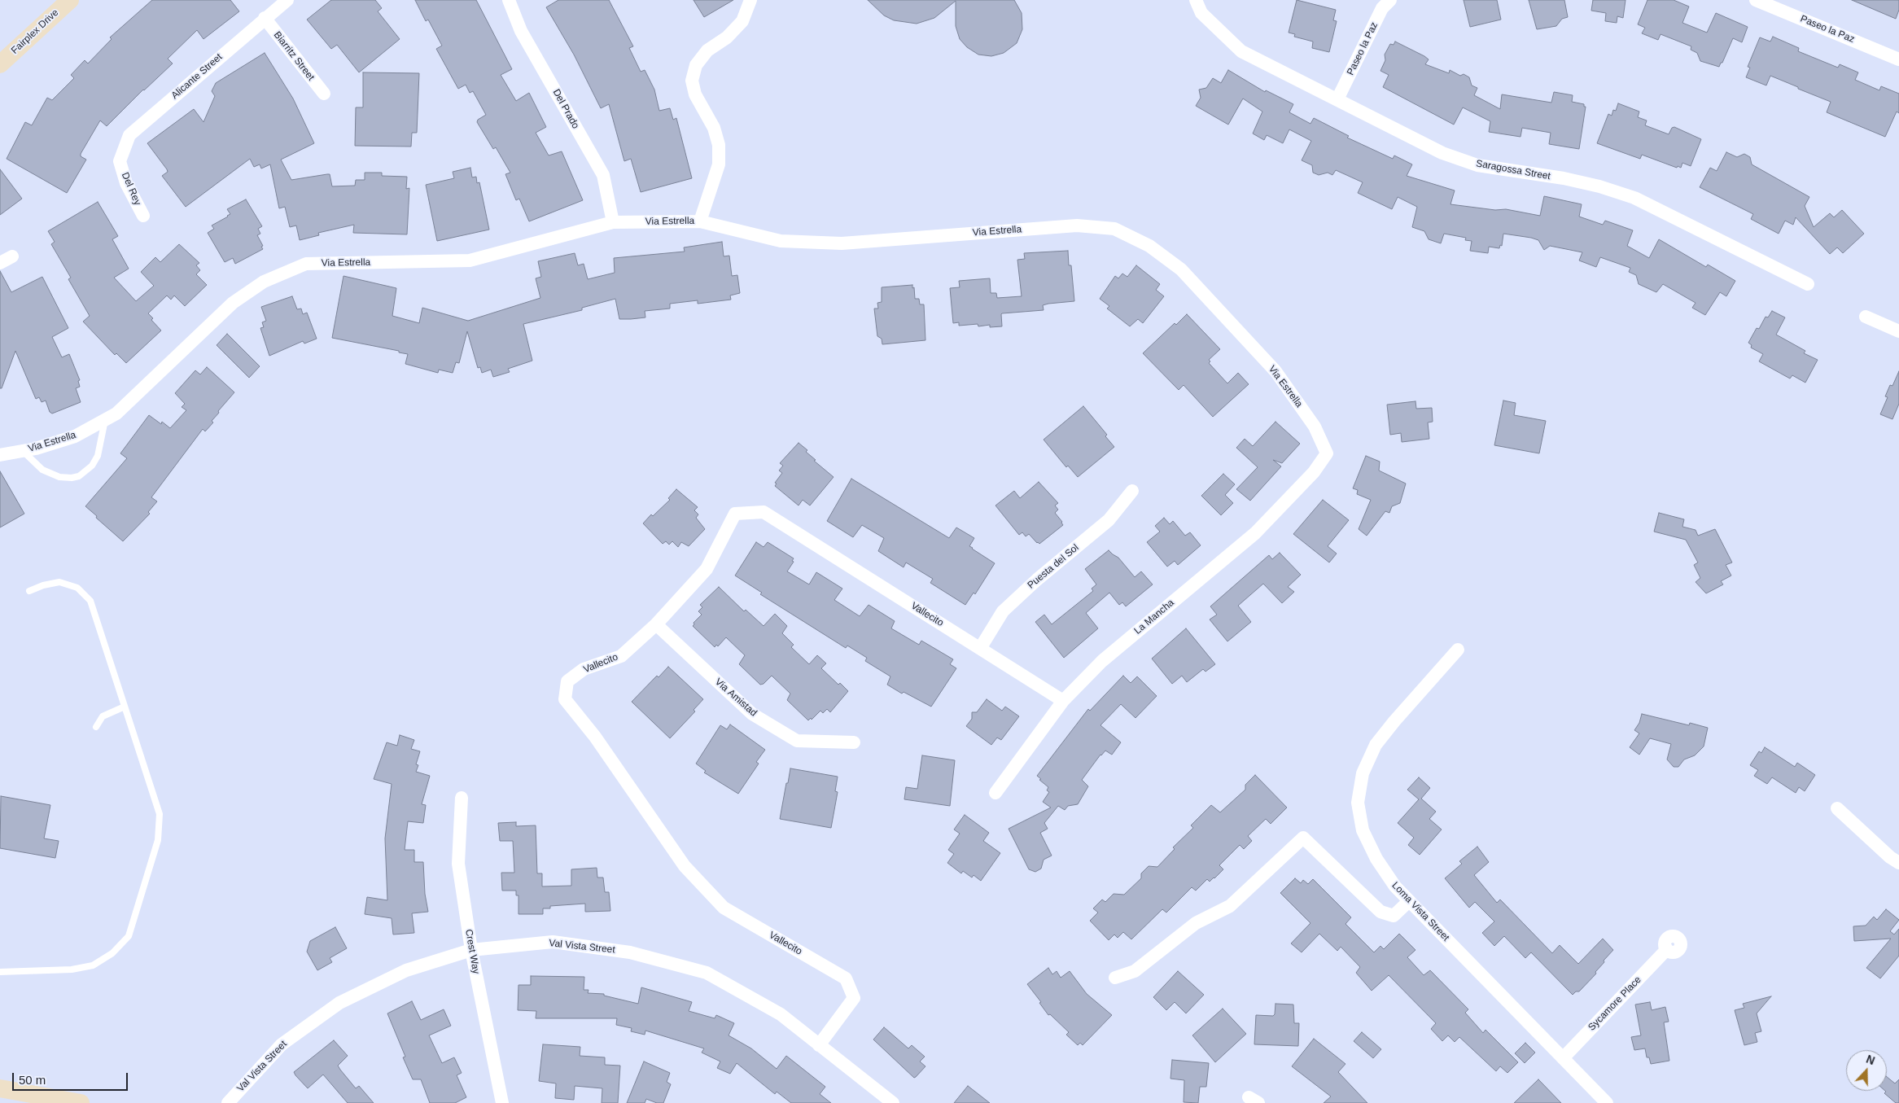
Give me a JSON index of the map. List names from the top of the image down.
{
  "streets": {
    "main road": ["Fairplex Drive"],
    "street": [
      "Paseo la Paz",
      "Biarritz Street",
      "Alicante Street",
      "Del Prado",
      "Saragossa Street",
      "Del Rey",
      "Via Estrella",
      "Puesta del Sol",
      "Vallecito",
      "La Mancha",
      "Via Amistad",
      "Loma Vista Street",
      "Val Vista Street",
      "Crest Way",
      "Sycamore Place"
    ]
  },
  "crossings": [
    ["Paseo la Paz", "Saragossa Street"],
    ["Biarritz Street", "Alicante Street"],
    ["Alicante Street", "Del Rey"],
    ["Del Prado", "Via Estrella"],
    ["Via Estrella", "La Mancha"],
    ["Puesta del Sol", "Vallecito"],
    ["Vallecito", "La Mancha"],
    ["Vallecito", "Via Amistad"],
    ["Vallecito", "Val Vista Street"],
    ["Loma Vista Street", "Sycamore Place"],
    ["Val Vista Street", "Crest Way"]
  ],
  "scale_bar": "50 m",
  "north": "top"
}
